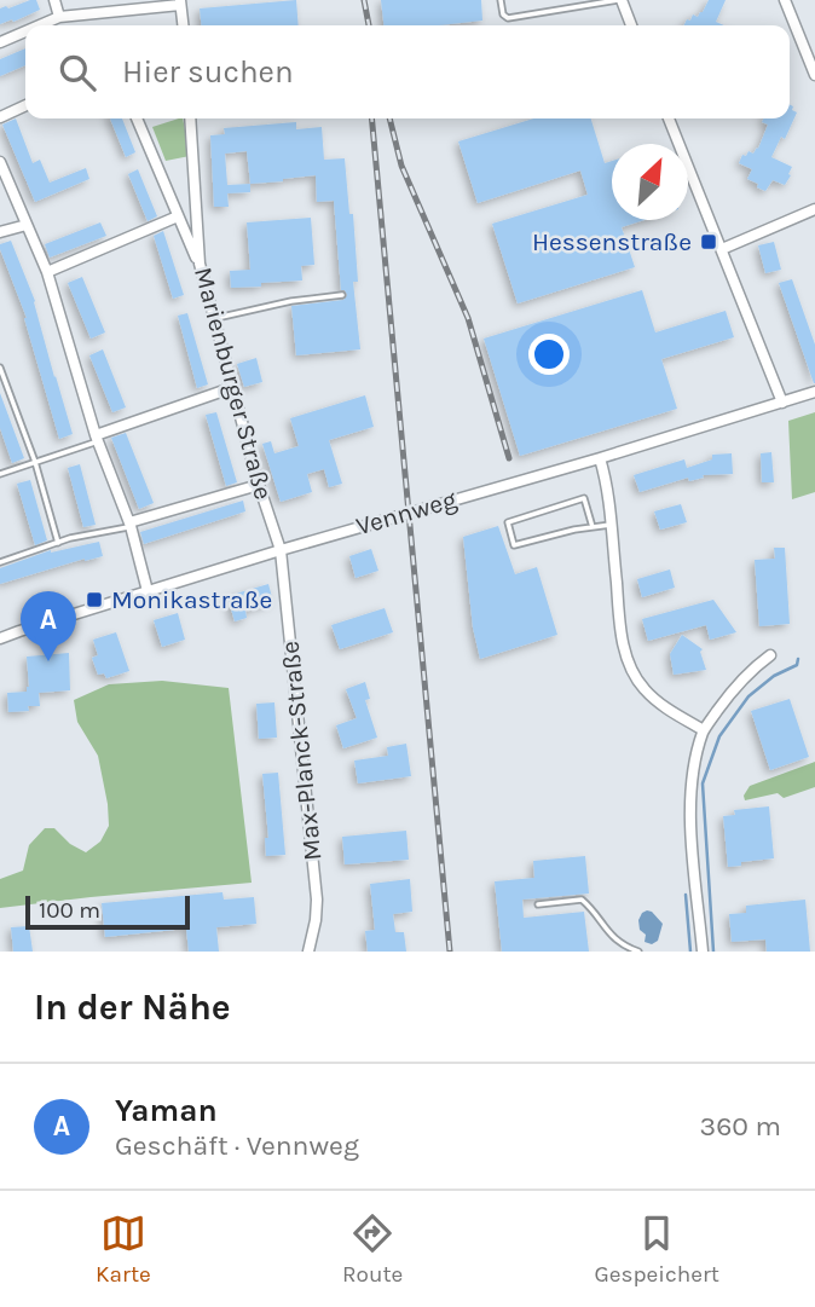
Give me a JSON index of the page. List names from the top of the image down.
{
  "streets": {
    "street": ["Marienburger Straße", "Vennweg", "Max-Planck-Straße"]
  },
  "crossings": [
    ["Marienburger Straße", "Vennweg"],
    ["Marienburger Straße", "Max-Planck-Straße"],
    ["Vennweg", "Max-Planck-Straße"]
  ],
  "places": {
    "transit": ["Hessenstraße", "Monikastraße"]
  },
  "scale_bar": "100 m",
  "north": "top right",
  "page": {
    "search": "Hier suchen",
    "pins": "A",
    "scale": "100 m",
    "heading": "In der Nähe",
    "list": [
      {
        "mark": "A",
        "name": "Yaman",
        "note": "Geschäft · Vennweg",
        "value": "360 m"
      }
    ],
    "nav": ["Karte", "Route", "Gespeichert"]
  }
}
